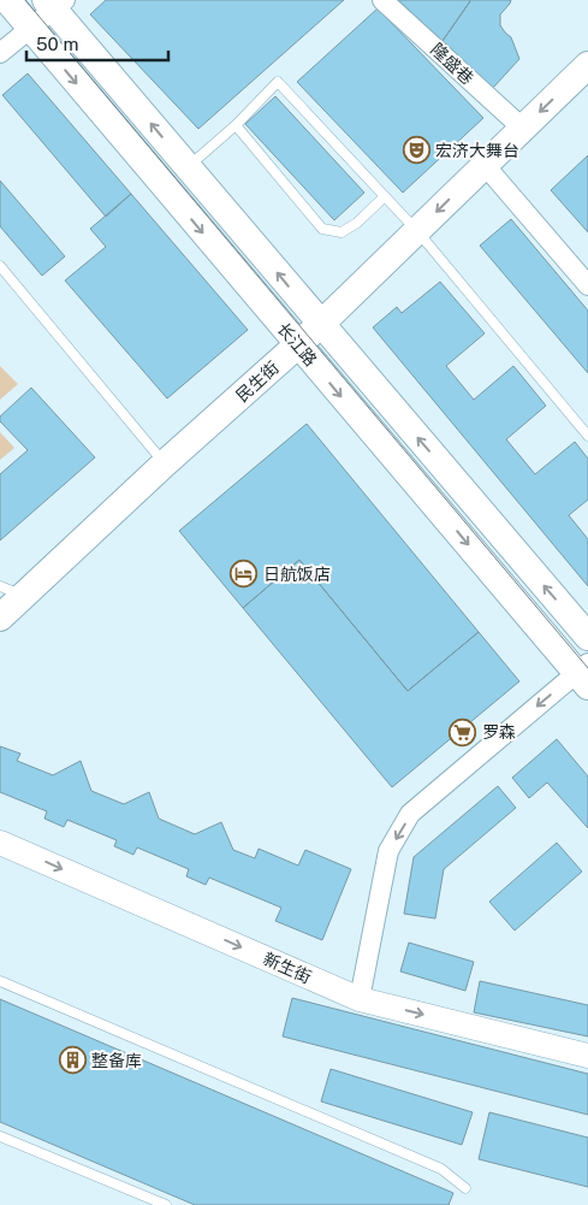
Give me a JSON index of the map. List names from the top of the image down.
{
  "streets": {
    "main road": ["长江路", "民生街"],
    "street": ["隆盛巷", "新生街"]
  },
  "crossings": [
    ["隆盛巷", "民生街"],
    ["长江路", "民生街"]
  ],
  "one_way": ["新生街"],
  "places": {
    "theatre": ["宏济大舞台"],
    "hotel": ["日航饭店"],
    "supermarket": ["罗森"],
    "building": ["整备库"]
  },
  "scale_bar": "50 m"
}
